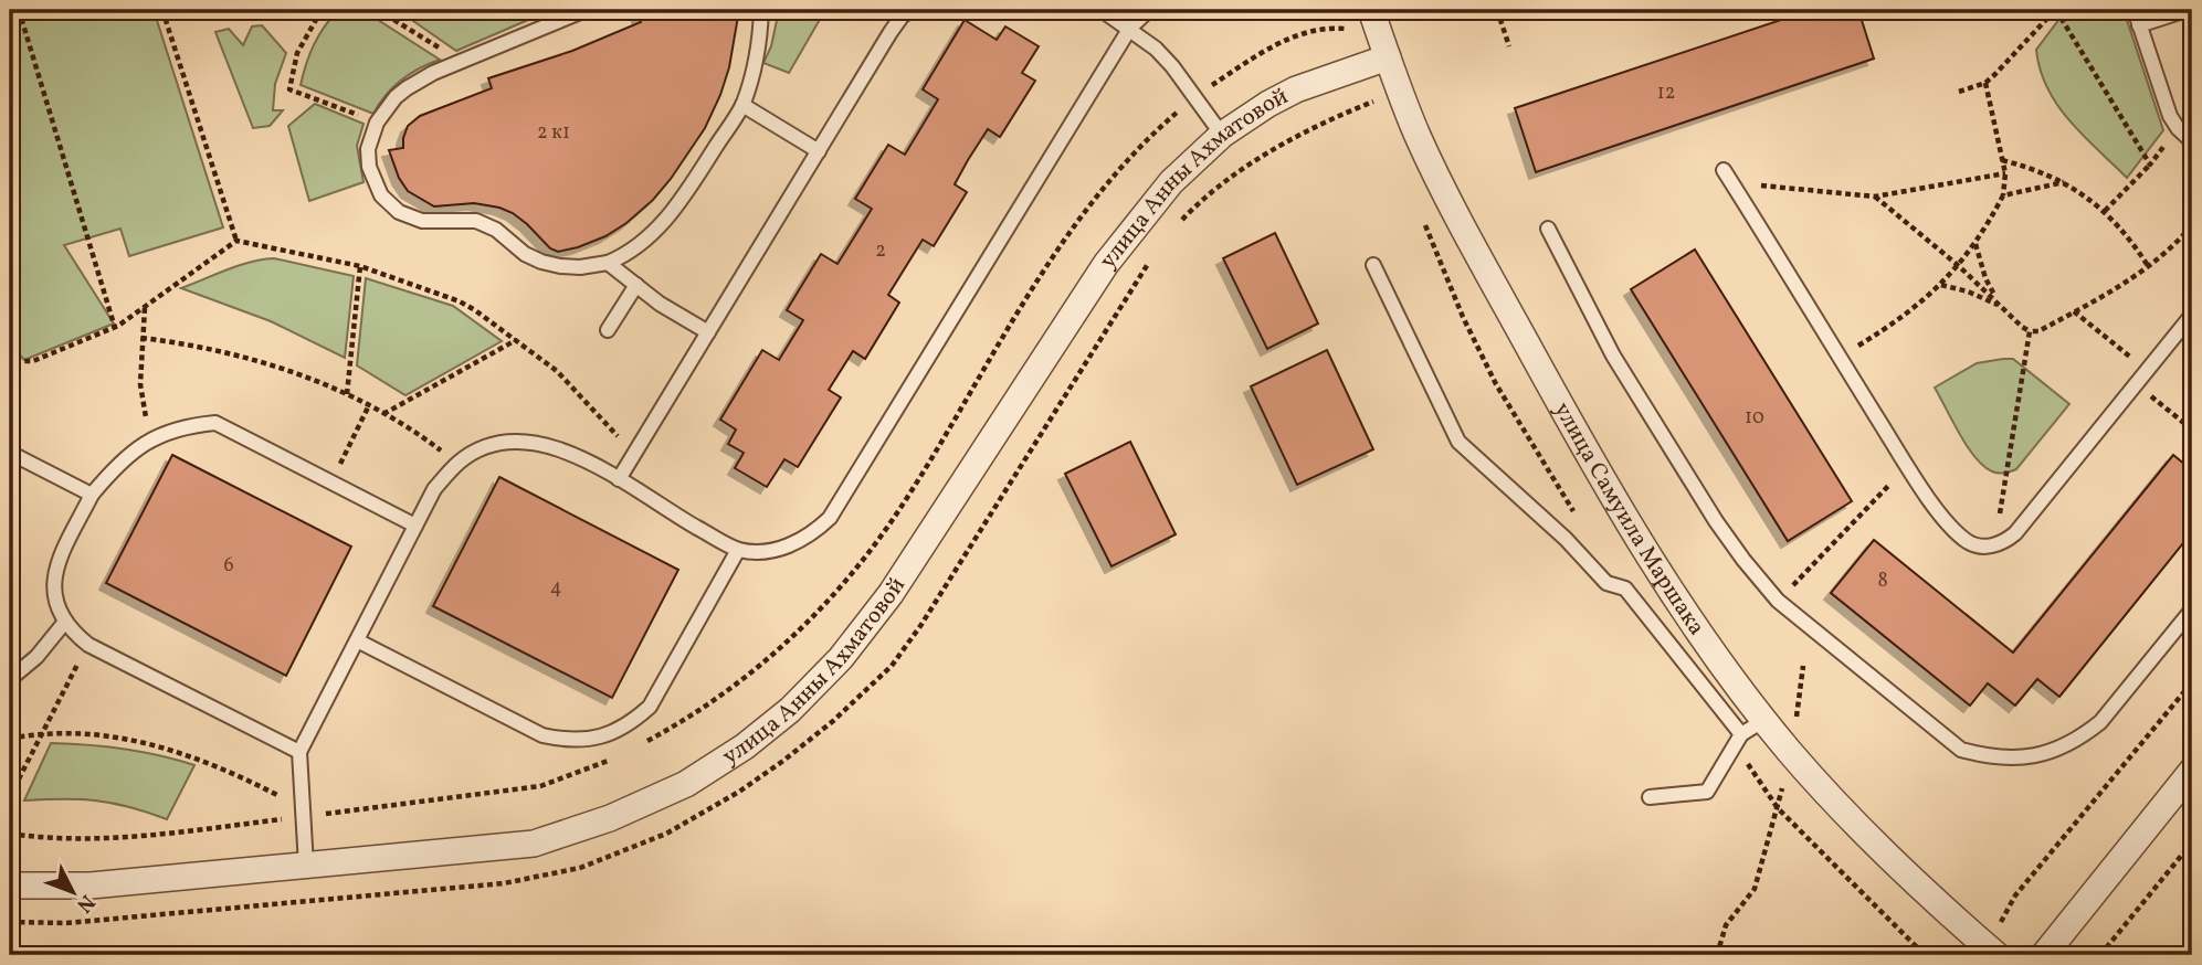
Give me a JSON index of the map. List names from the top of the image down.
{
  "streets": {
    "street": ["улица Анны Ахматовой", "улица Самуила Маршака"]
  },
  "crossings": [
    ["улица Анны Ахматовой", "улица Самуила Маршака"]
  ],
  "house_numbers": [
    "12",
    "2 к1",
    "2",
    "10",
    "6",
    "8",
    "4"
  ],
  "north": "bottom right"
}
